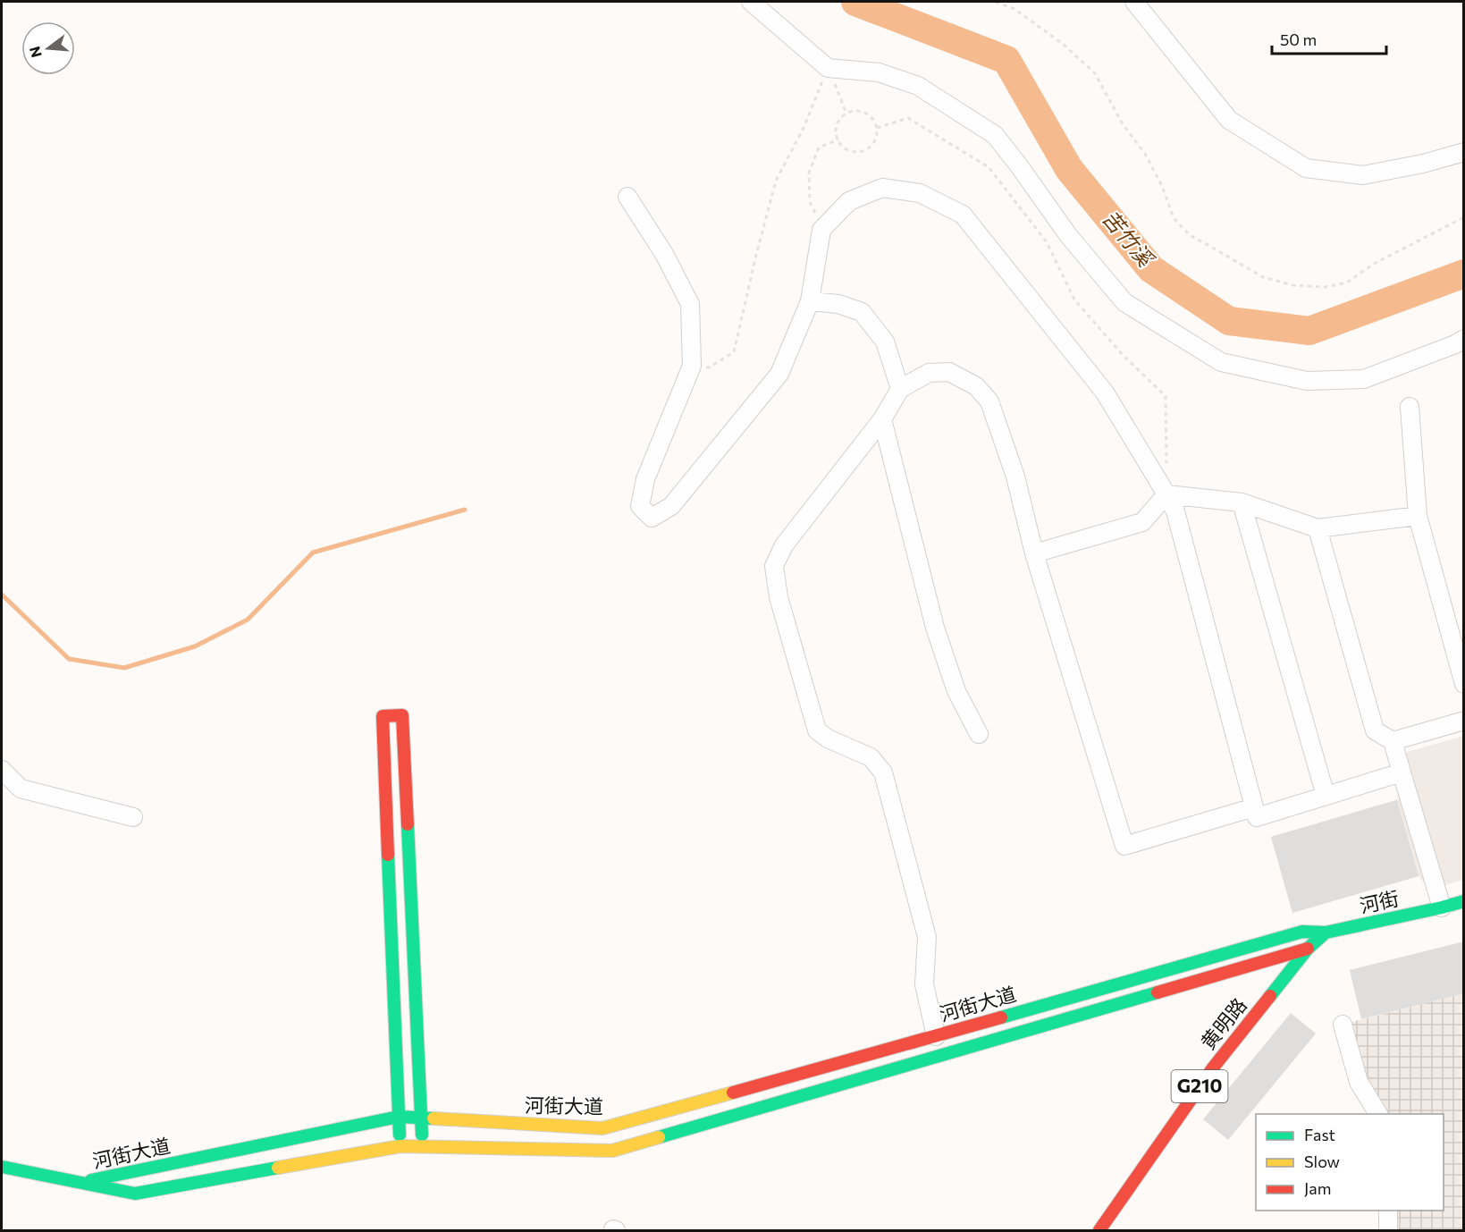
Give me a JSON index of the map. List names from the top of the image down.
{
  "streets": {
    "main road": [
      "河街",
      "河街大道",
      "黄明路",
      "G210"
    ]
  },
  "crossings": [
    ["河街", "河街大道"],
    ["河街", "黄明路"],
    ["河街大道", "黄明路"]
  ],
  "water": ["苦竹溪"],
  "legend": ["Fast", "Slow", "Jam"],
  "scale_bar": "50 m",
  "north": "left"
}
